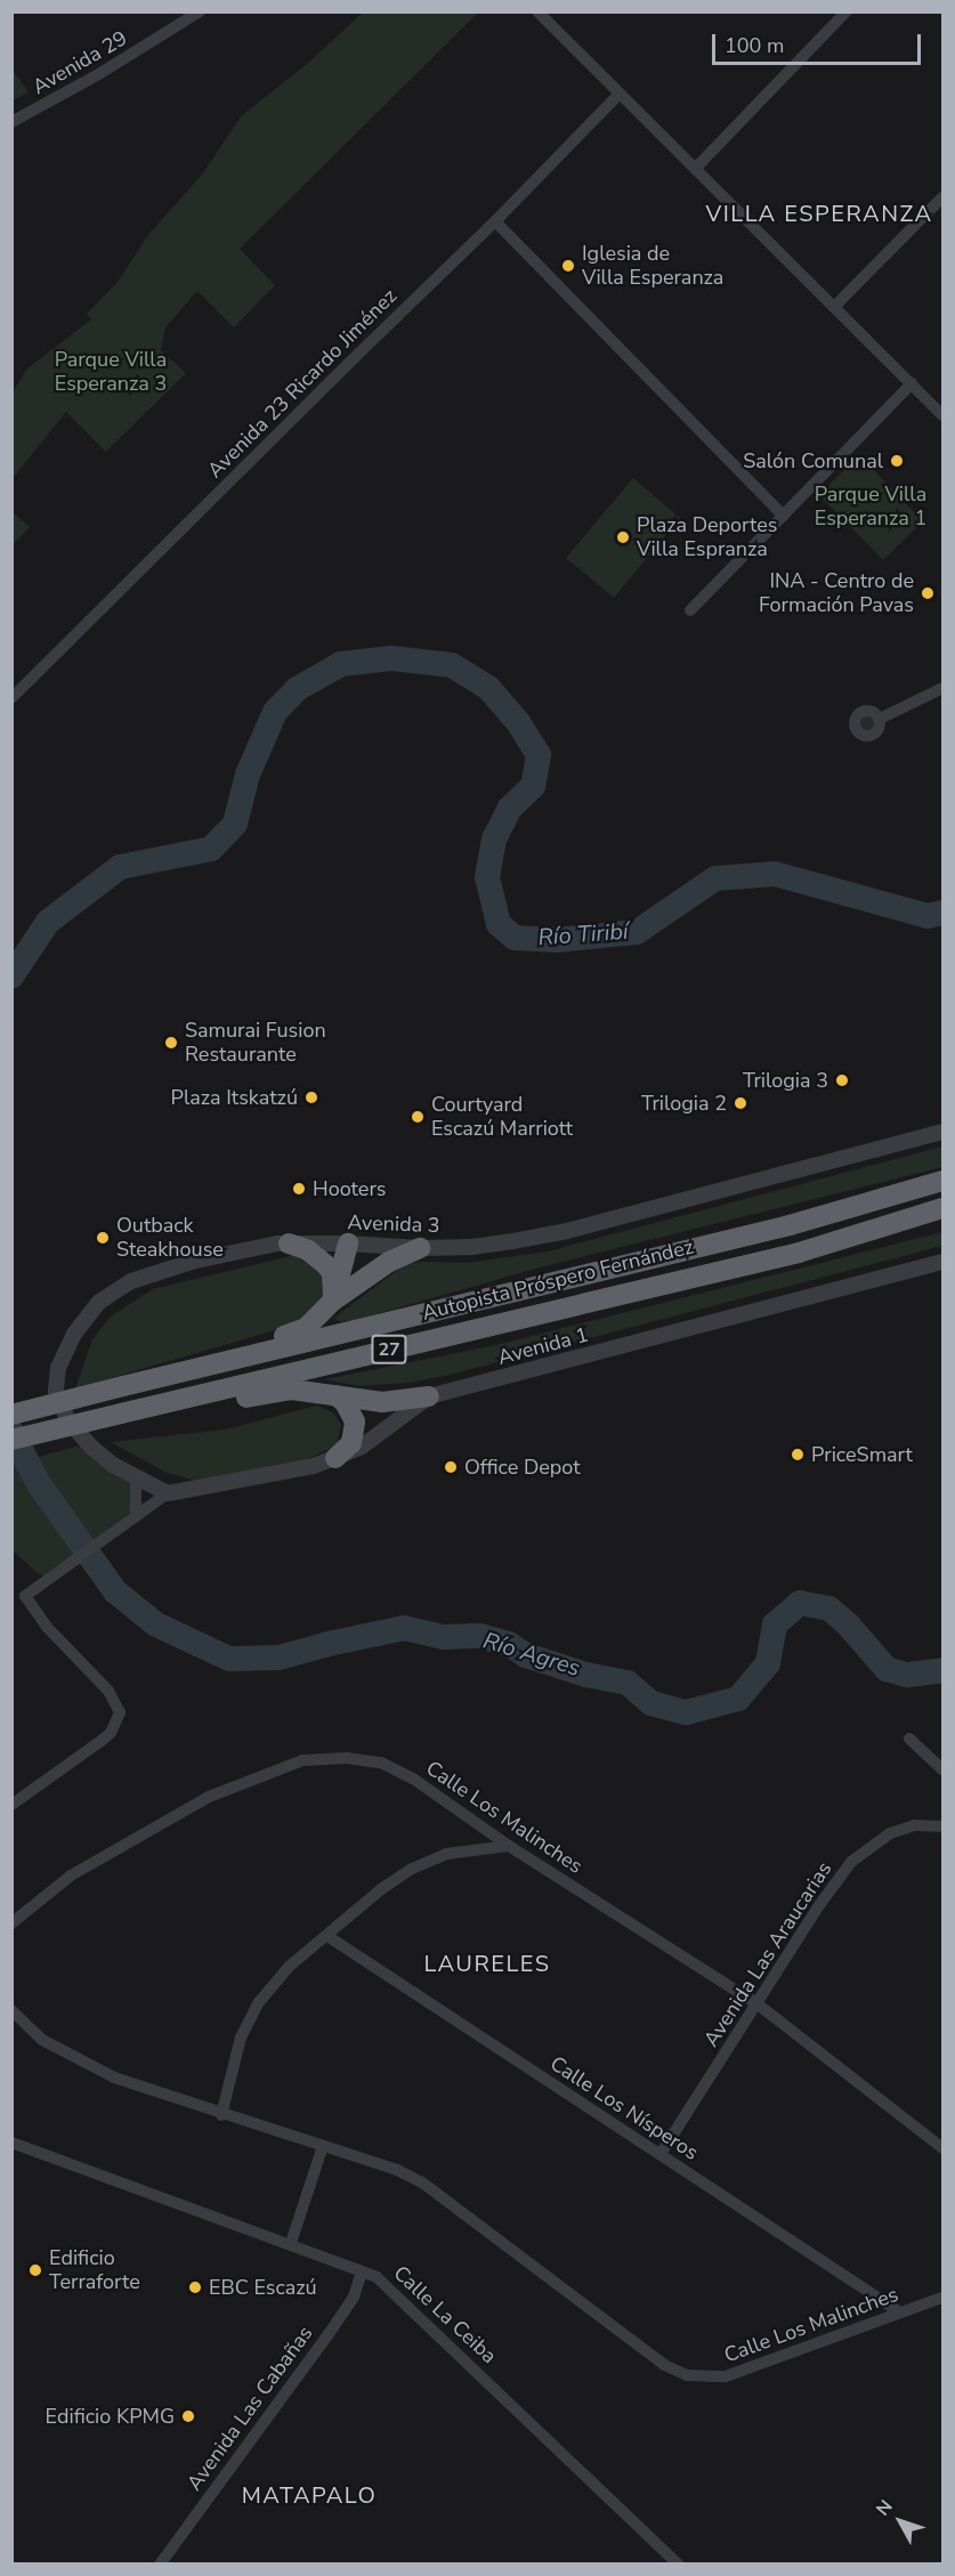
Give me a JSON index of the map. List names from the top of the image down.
{
  "streets": {
    "highway": ["Autopista Próspero Fernández", "27"],
    "street": [
      "Avenida 29",
      "Avenida 23 Ricardo Jiménez",
      "Avenida 3",
      "Avenida 1",
      "Calle Los Malinches",
      "Avenida Las Araucarias",
      "Calle Los Nísperos",
      "Calle La Ceiba",
      "Avenida Las Cabañas"
    ]
  },
  "crossings": [
    ["Avenida 3", "Avenida 1"],
    ["Calle Los Malinches", "Avenida Las Araucarias"],
    ["Calle Los Malinches", "Calle Los Nísperos"],
    ["Avenida Las Araucarias", "Calle Los Nísperos"],
    ["Calle La Ceiba", "Avenida Las Cabañas"]
  ],
  "districts": ["VILLA ESPERANZA", "LAURELES", "MATAPALO"],
  "water": ["Río Tiribí", "Río Agres"],
  "parks": ["Parque Villa Esperanza 3", "Parque Villa Esperanza 1"],
  "places": [
    "Iglesia de Villa Esperanza",
    "Salón Comunal",
    "Plaza Deportes Villa Espranza",
    "INA - Centro de Formación Pavas",
    "Samurai Fusion Restaurante",
    "Trilogia 3",
    "Plaza Itskatzú",
    "Trilogia 2",
    "Courtyard Escazú Marriott",
    "Hooters",
    "Outback Steakhouse",
    "PriceSmart",
    "Office Depot",
    "Edificio Terraforte",
    "EBC Escazú",
    "Edificio KPMG"
  ],
  "scale_bar": "100 m",
  "north": "top left"
}
